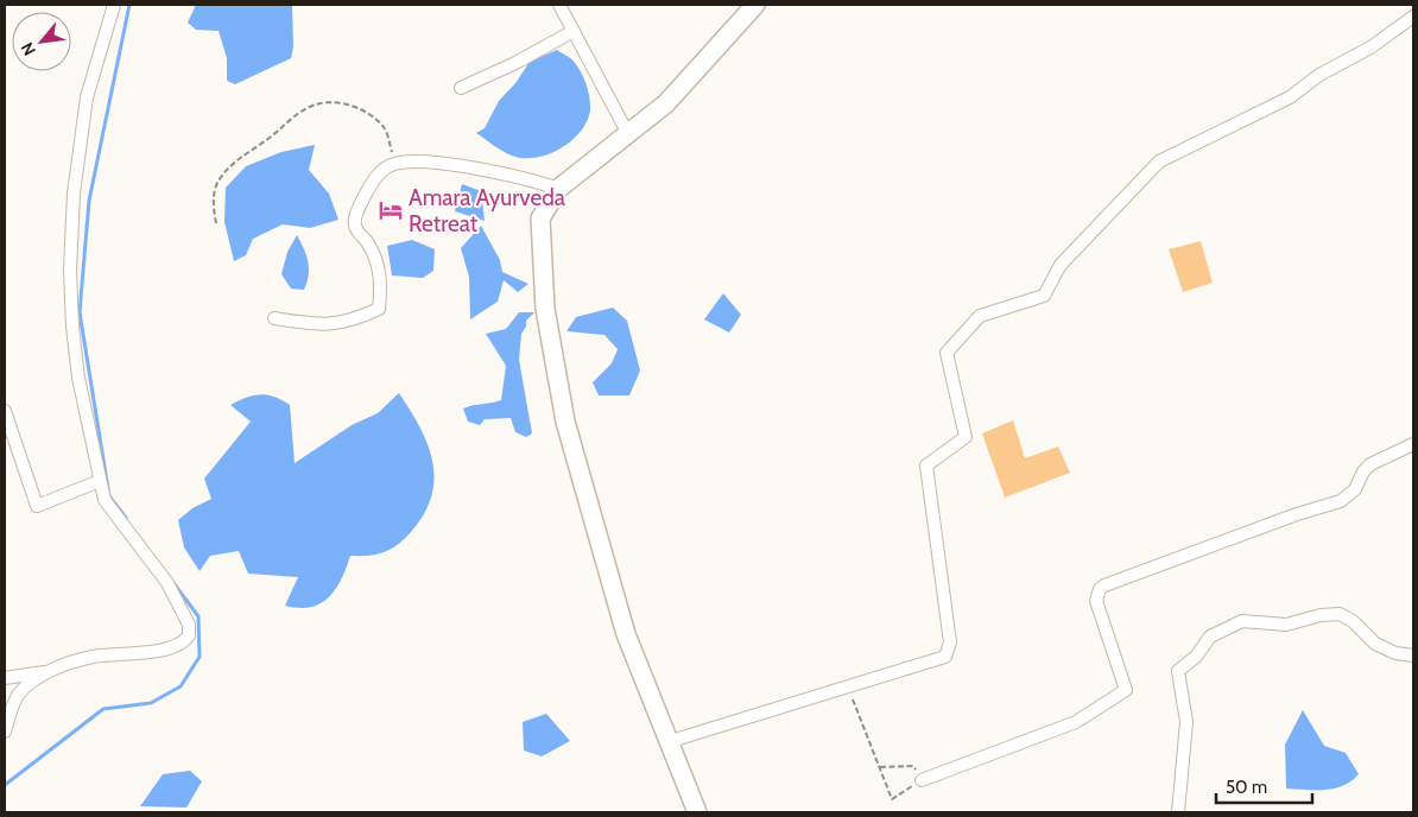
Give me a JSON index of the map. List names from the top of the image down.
{
  "places": {
    "hotel": ["Amara Ayurveda Retreat"]
  },
  "scale_bar": "50 m",
  "north": "bottom left"
}
